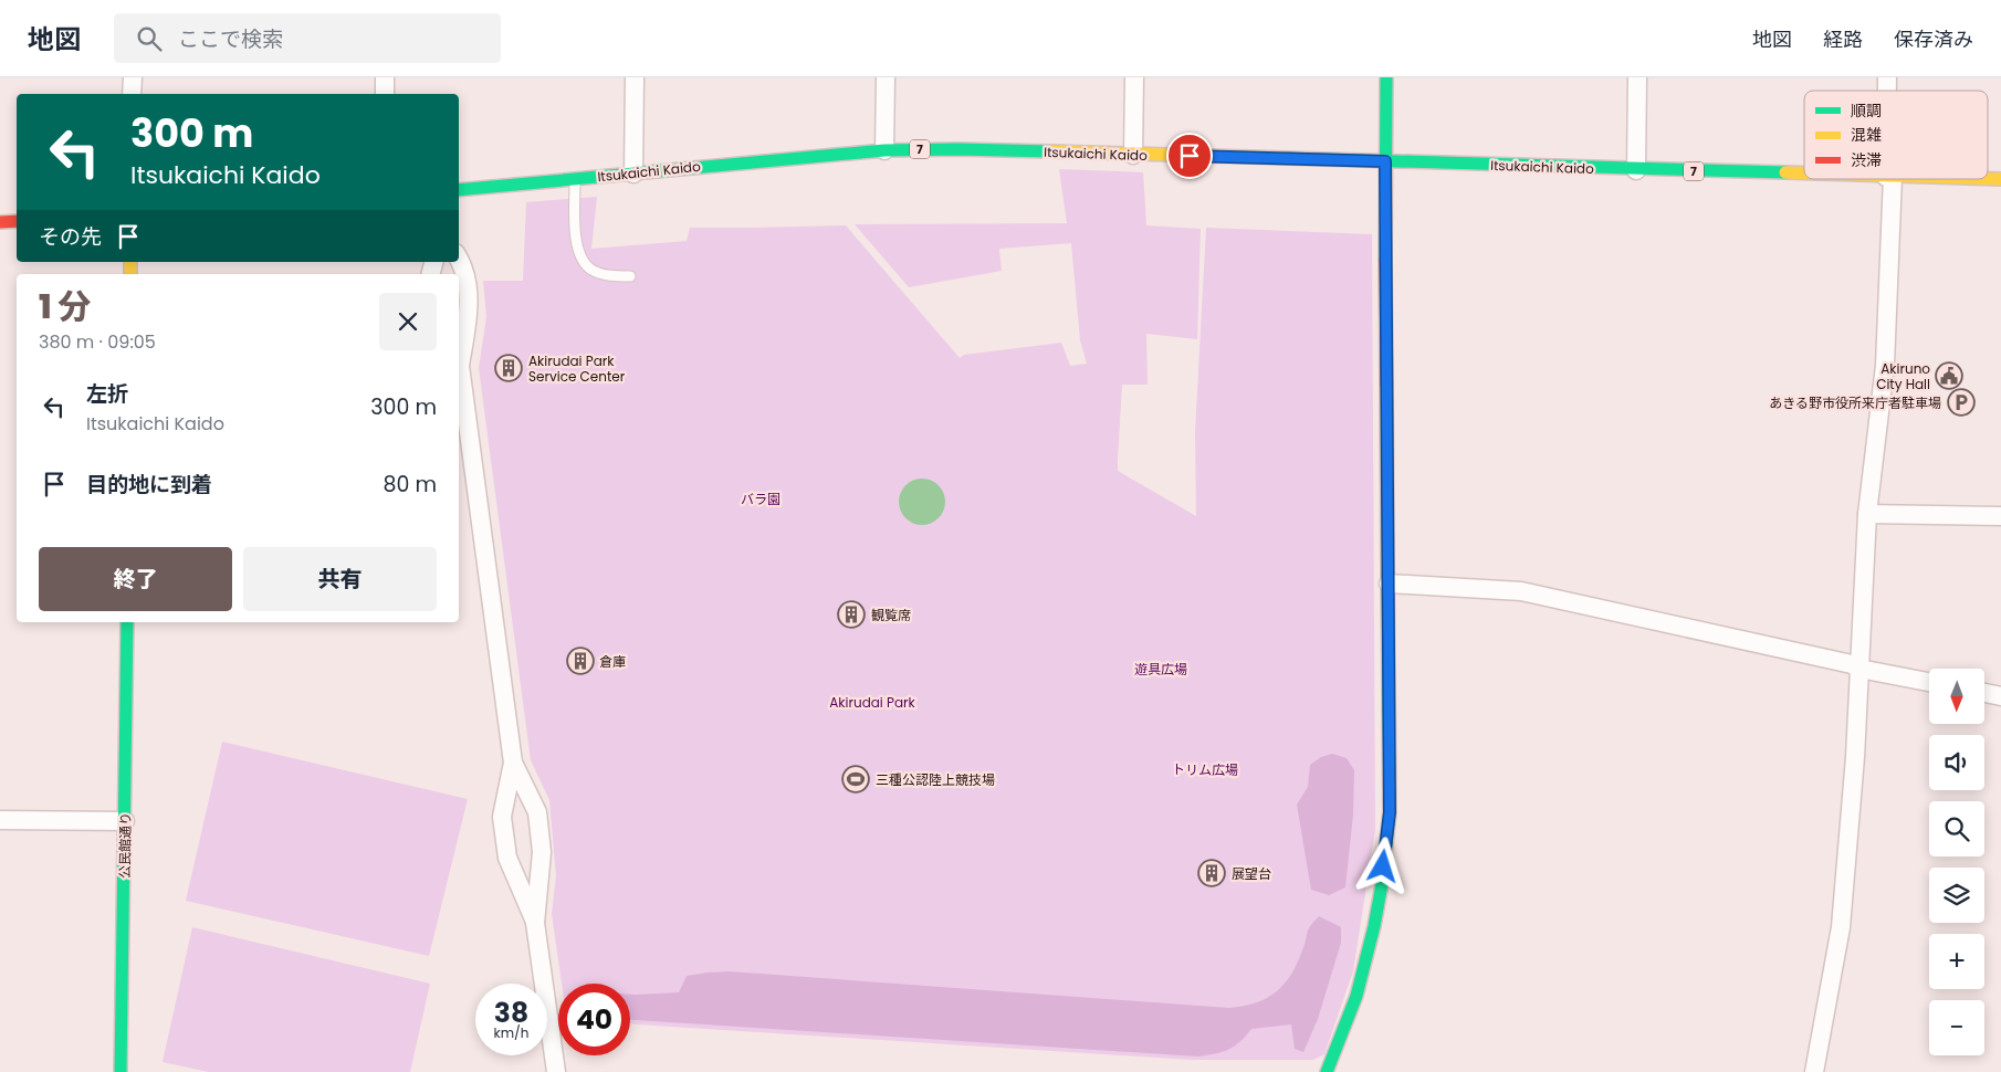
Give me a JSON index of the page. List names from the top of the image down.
{
  "streets": {
    "main road": ["7", "Itsukaichi Kaido", "公民館通り"]
  },
  "parks": [
    "バラ園",
    "遊具広場",
    "Akirudai Park",
    "トリム広場"
  ],
  "places": {
    "building": [
      "Akirudai Park Service Center",
      "観覧席",
      "倉庫",
      "展望台"
    ],
    "public building": ["Akiruno City Hall"],
    "parking": ["あきる野市役所来庁者駐車場"],
    "sports": ["三種公認陸上競技場"]
  },
  "legend": ["順調", "混雑", "渋滞"],
  "north": "bottom",
  "page": {
    "header": "地図",
    "search": "ここで検索",
    "nav": ["地図", "経路", "保存済み"],
    "turn": ["300 m", "Itsukaichi Kaido"],
    "then": "その先",
    "heading": ["1 分", "380 m · 09:05"],
    "list": [
      {
        "name": "左折",
        "note": "Itsukaichi Kaido",
        "value": "300 m"
      },
      {
        "name": "目的地に到着",
        "value": "80 m"
      }
    ],
    "buttons": ["終了", "共有"],
    "map_buttons": ["+", "−"],
    "speed": "38 km/h",
    "limit": "40"
  }
}
